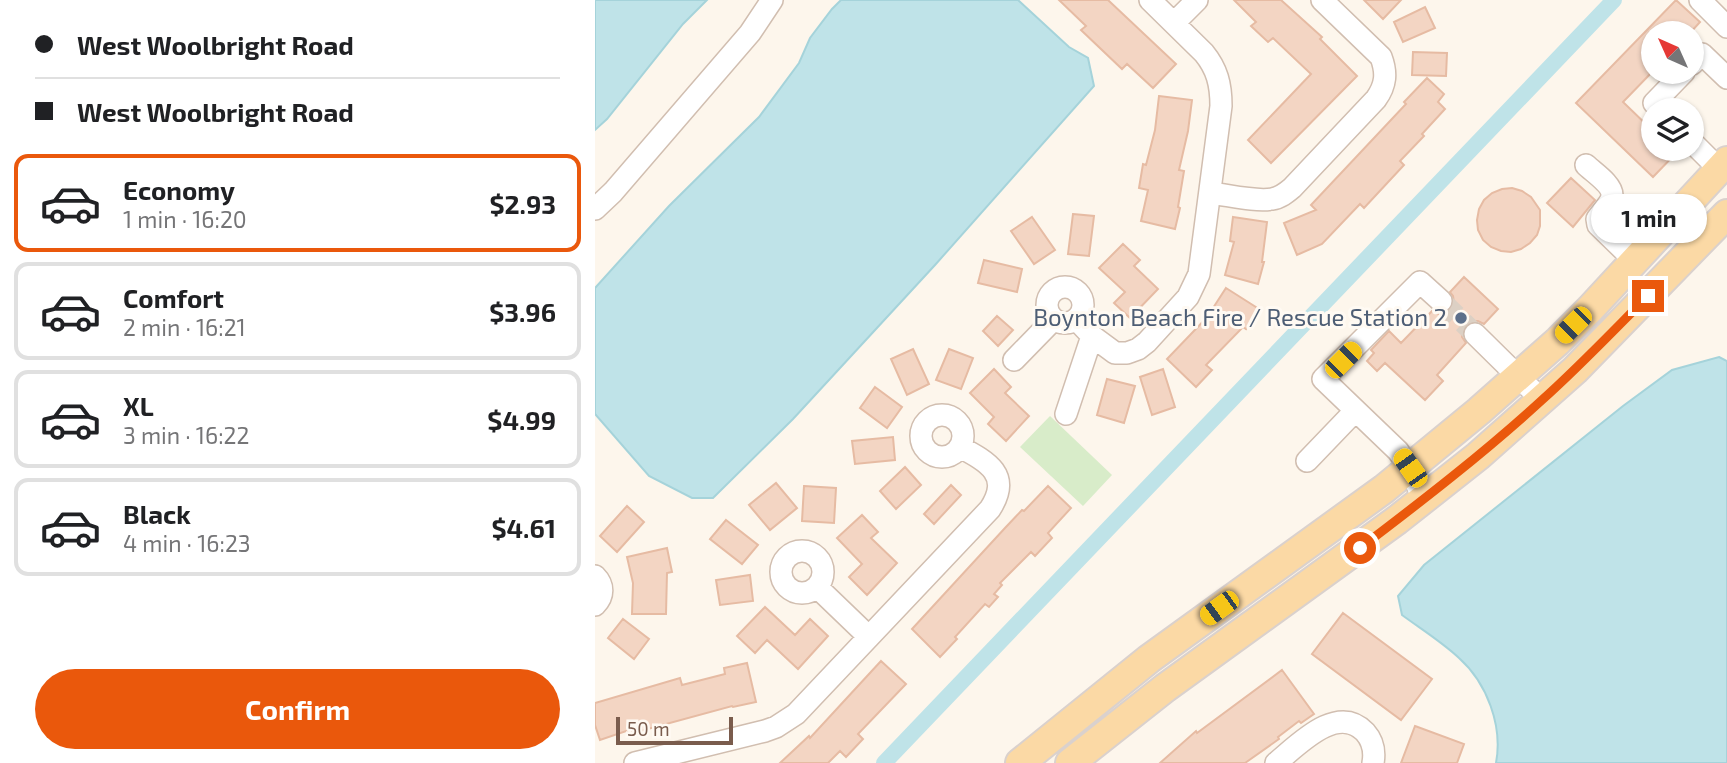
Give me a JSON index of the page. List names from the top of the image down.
{
  "places": ["Boynton Beach Fire / Rescue Station 2"],
  "scale_bar": "50 m",
  "north": "top left",
  "page": {
    "banner": ["West Woolbright Road", "West Woolbright Road"],
    "list": [
      {
        "name": "Economy",
        "note": "1 min · 16:20",
        "value": "$2.93"
      },
      {
        "name": "Comfort",
        "note": "2 min · 16:21",
        "value": "$3.96"
      },
      {
        "name": "XL",
        "note": "3 min · 16:22",
        "value": "$4.99"
      },
      {
        "name": "Black",
        "note": "4 min · 16:23",
        "value": "$4.61"
      }
    ],
    "bubble": "1 min",
    "buttons": "Confirm",
    "scale": "50 m"
  }
}
